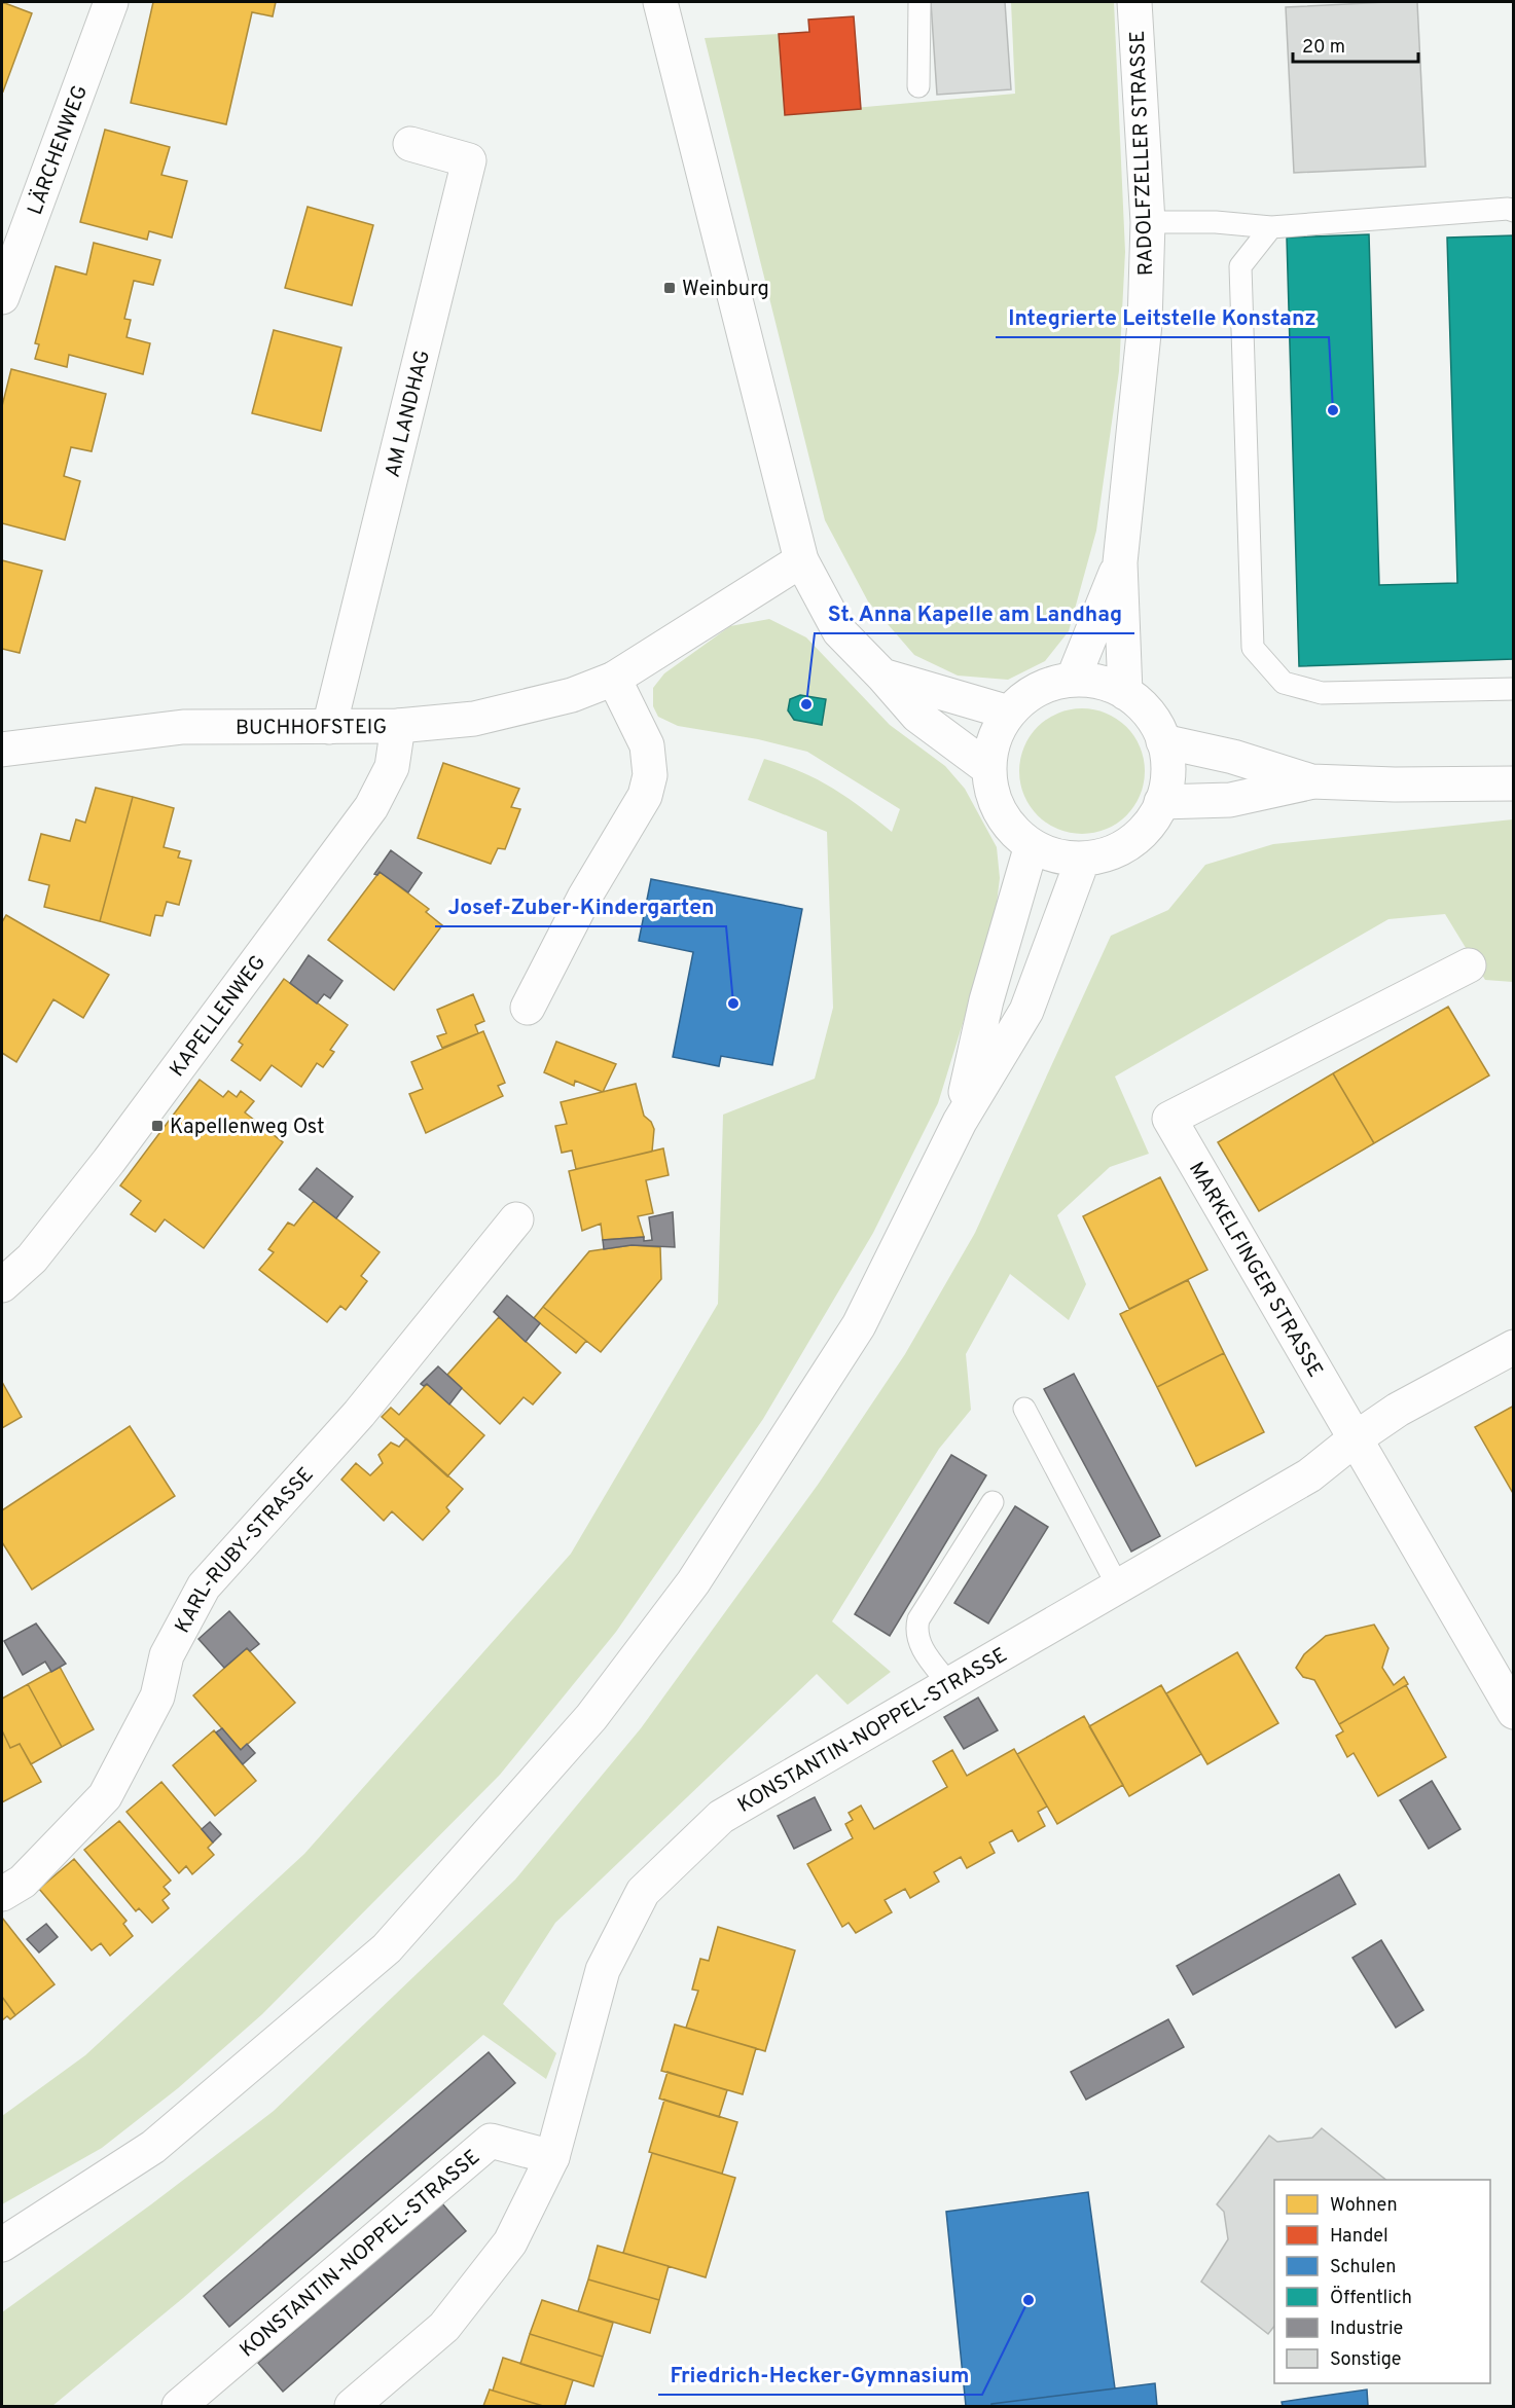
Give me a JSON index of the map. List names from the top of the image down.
{
  "streets": {
    "street": [
      "LÄRCHENWEG",
      "RADOLFZELLER STRASSE",
      "AM LANDHAG",
      "BUCHHOFSTEIG",
      "KAPELLENWEG",
      "MARKELFINGER STRASSE",
      "KARL-RUBY-STRASSE",
      "KONSTANTIN-NOPPEL-STRASSE"
    ]
  },
  "crossings": [
    ["AM LANDHAG", "BUCHHOFSTEIG"],
    ["BUCHHOFSTEIG", "KAPELLENWEG"],
    ["MARKELFINGER STRASSE", "KONSTANTIN-NOPPEL-STRASSE"]
  ],
  "places": {
    "transit": ["Weinburg", "Kapellenweg Ost"],
    "other": [
      "Integrierte Leitstelle Konstanz",
      "St. Anna Kapelle am Landhag",
      "Josef-Zuber-Kindergarten",
      "Friedrich-Hecker-Gymnasium"
    ]
  },
  "legend": [
    "Wohnen",
    "Handel",
    "Schulen",
    "Öffentlich",
    "Industrie",
    "Sonstige"
  ],
  "scale_bar": "20 m"
}
